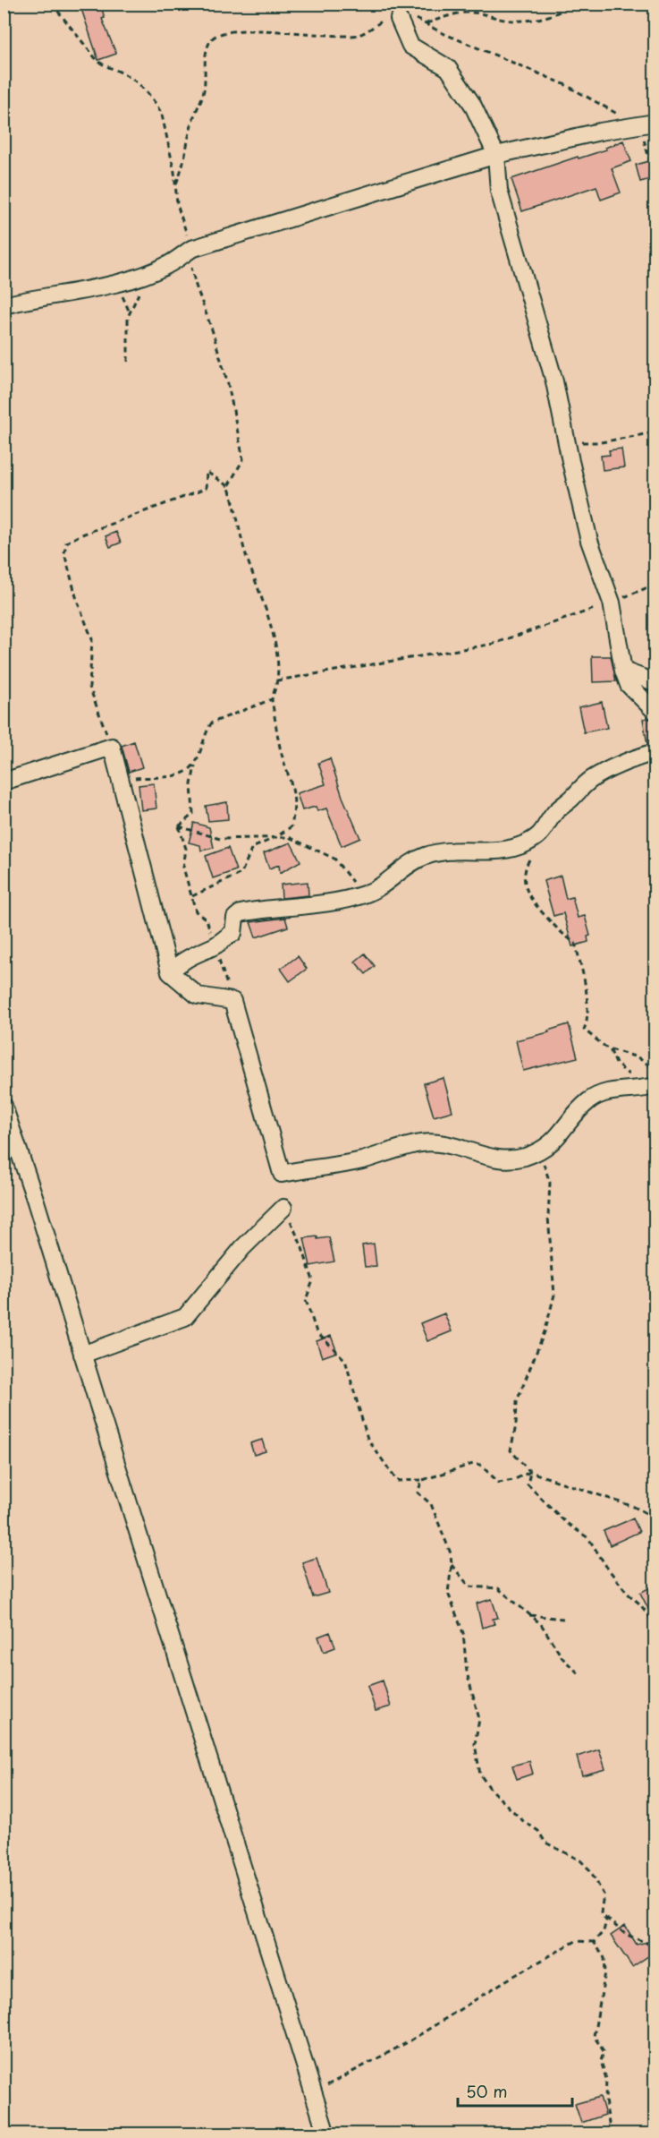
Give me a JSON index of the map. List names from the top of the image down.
{
  "scale_bar": "50 m"
}
